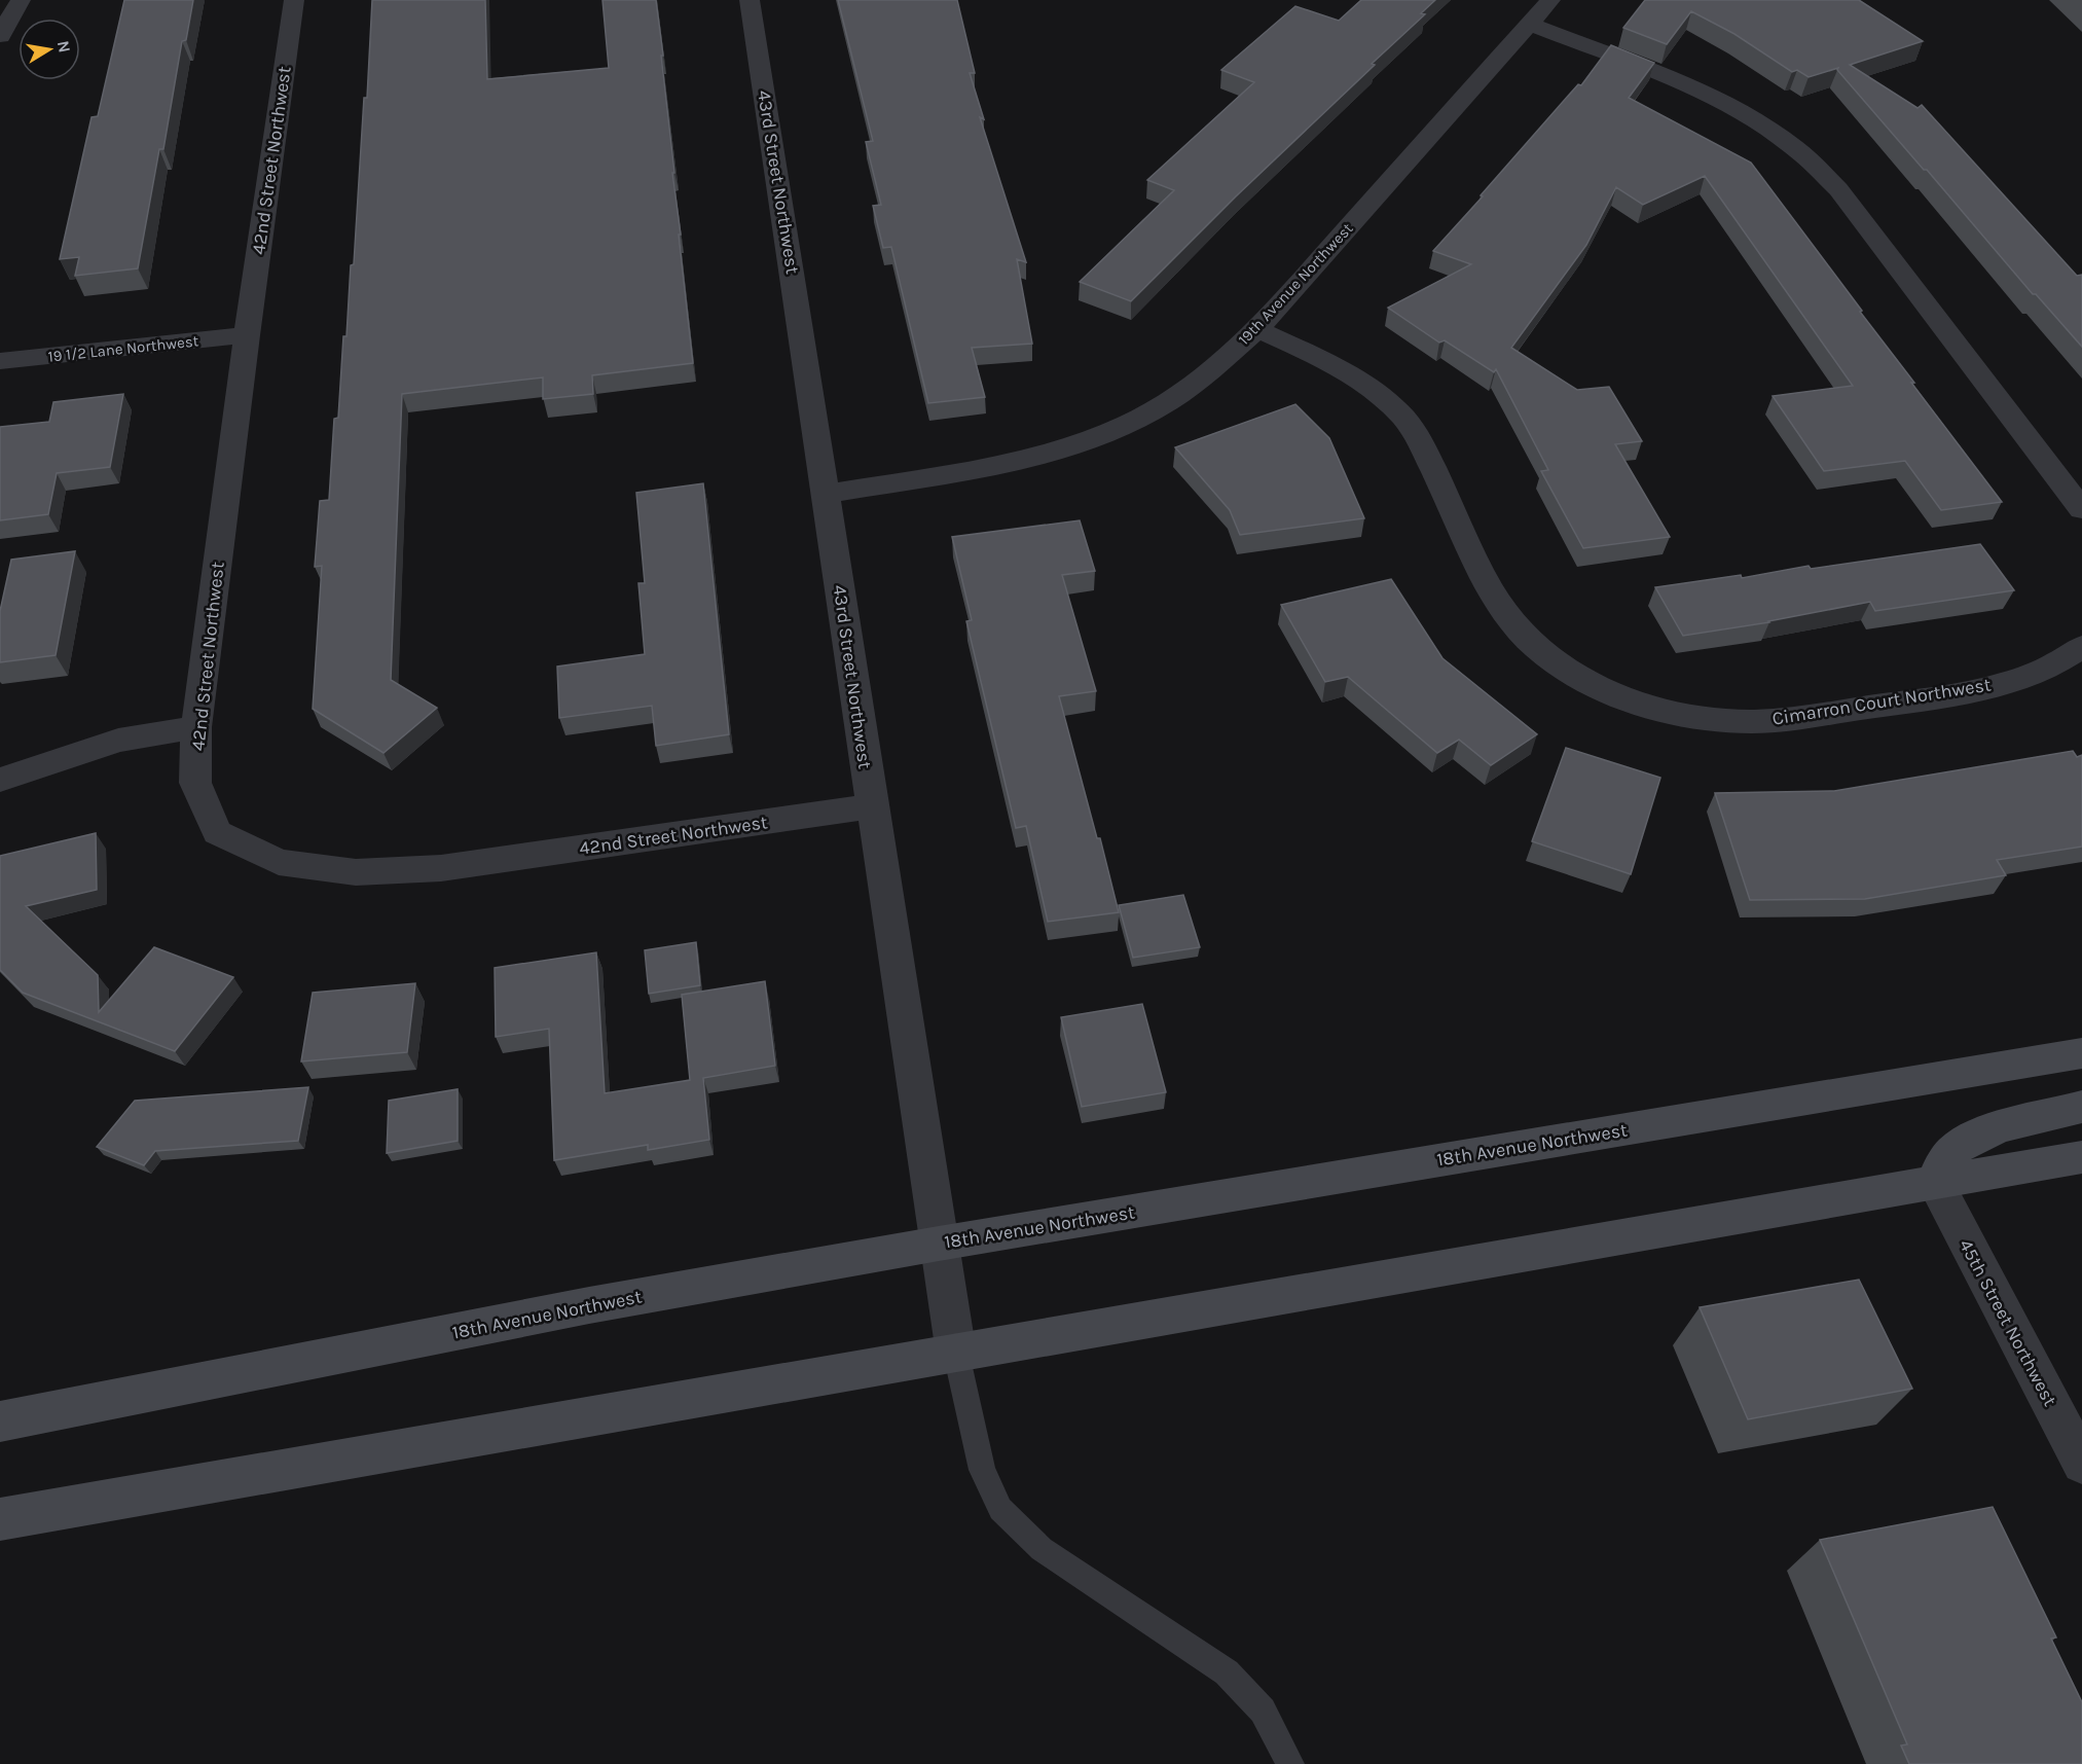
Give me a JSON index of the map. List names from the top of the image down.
{
  "streets": {
    "main road": ["18th Avenue Northwest"],
    "street": [
      "42nd Street Northwest",
      "43rd Street Northwest",
      "19th Avenue Northwest",
      "19 1/2 Lane Northwest",
      "Cimarron Court Northwest",
      "45th Street Northwest"
    ]
  },
  "crossings": [
    ["42nd Street Northwest", "43rd Street Northwest"],
    ["42nd Street Northwest", "19 1/2 Lane Northwest"],
    ["43rd Street Northwest", "19th Avenue Northwest"],
    ["43rd Street Northwest", "18th Avenue Northwest"],
    ["19th Avenue Northwest", "Cimarron Court Northwest"]
  ],
  "north": "right"
}
